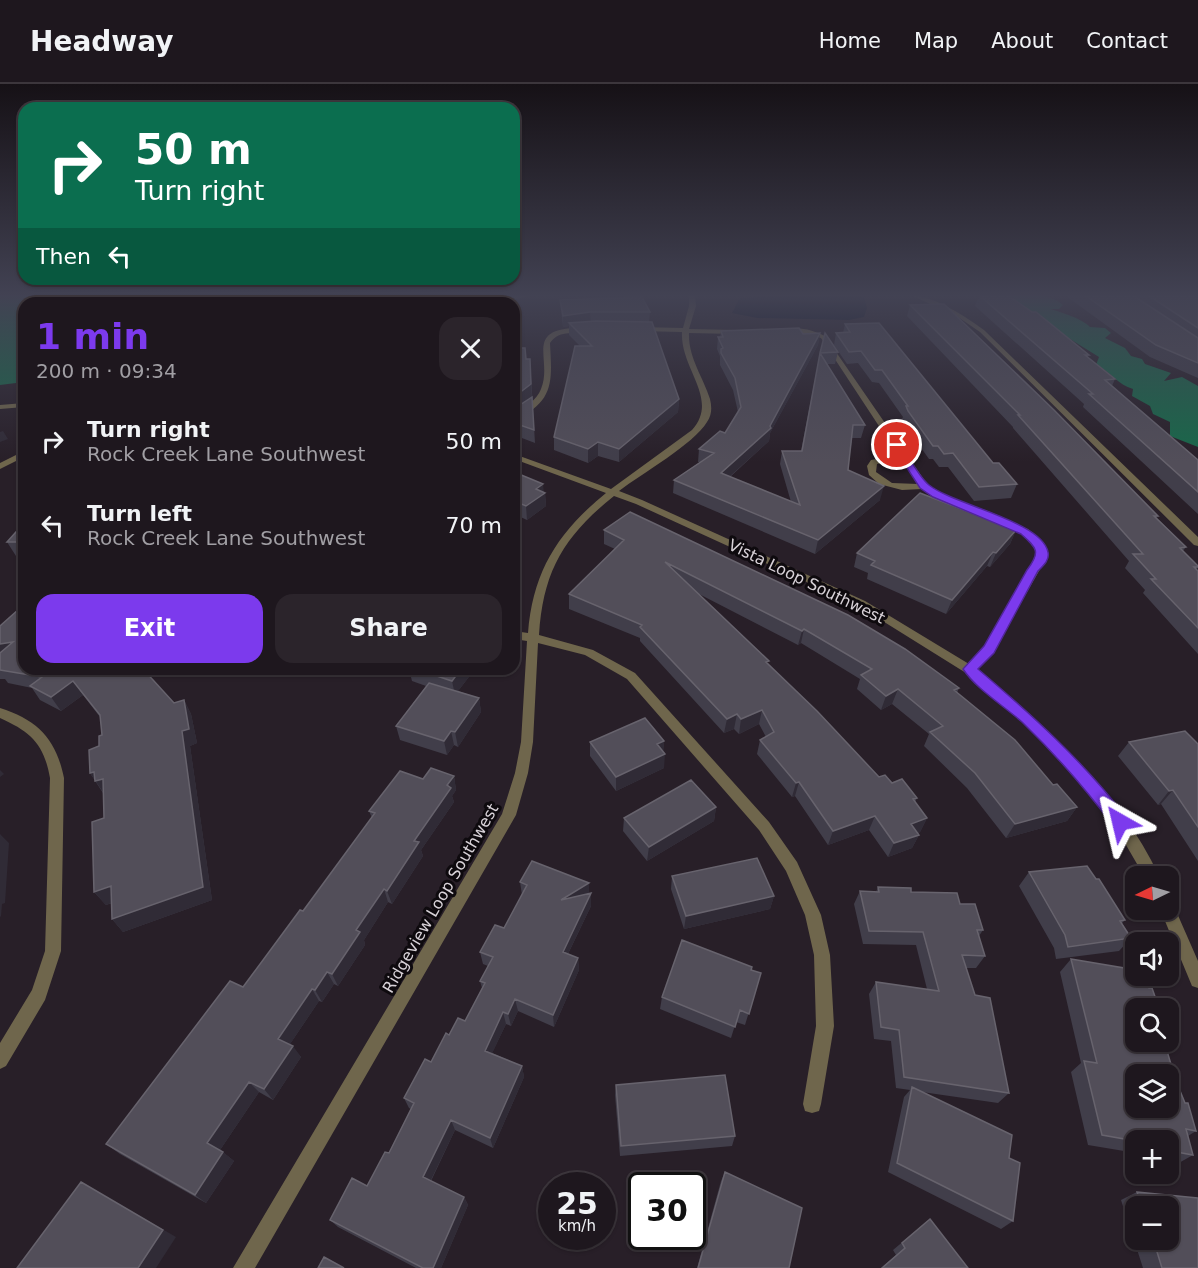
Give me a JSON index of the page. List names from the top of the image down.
{
  "streets": {
    "street": ["Vista Loop Southwest", "Ridgeview Loop Southwest"]
  },
  "crossings": [
    ["Vista Loop Southwest", "Ridgeview Loop Southwest"]
  ],
  "north": "left",
  "page": {
    "header": "Headway",
    "nav": [
      "Home",
      "Map",
      "About",
      "Contact"
    ],
    "turn": ["50 m", "Turn right"],
    "then": "Then",
    "heading": ["1 min", "200 m · 09:34"],
    "list": [
      {
        "name": "Turn right",
        "note": "Rock Creek Lane Southwest",
        "value": "50 m"
      },
      {
        "name": "Turn left",
        "note": "Rock Creek Lane Southwest",
        "value": "70 m"
      }
    ],
    "buttons": ["Exit", "Share"],
    "map_buttons": ["+", "−"],
    "speed": "25 km/h",
    "limit": "30"
  }
}
